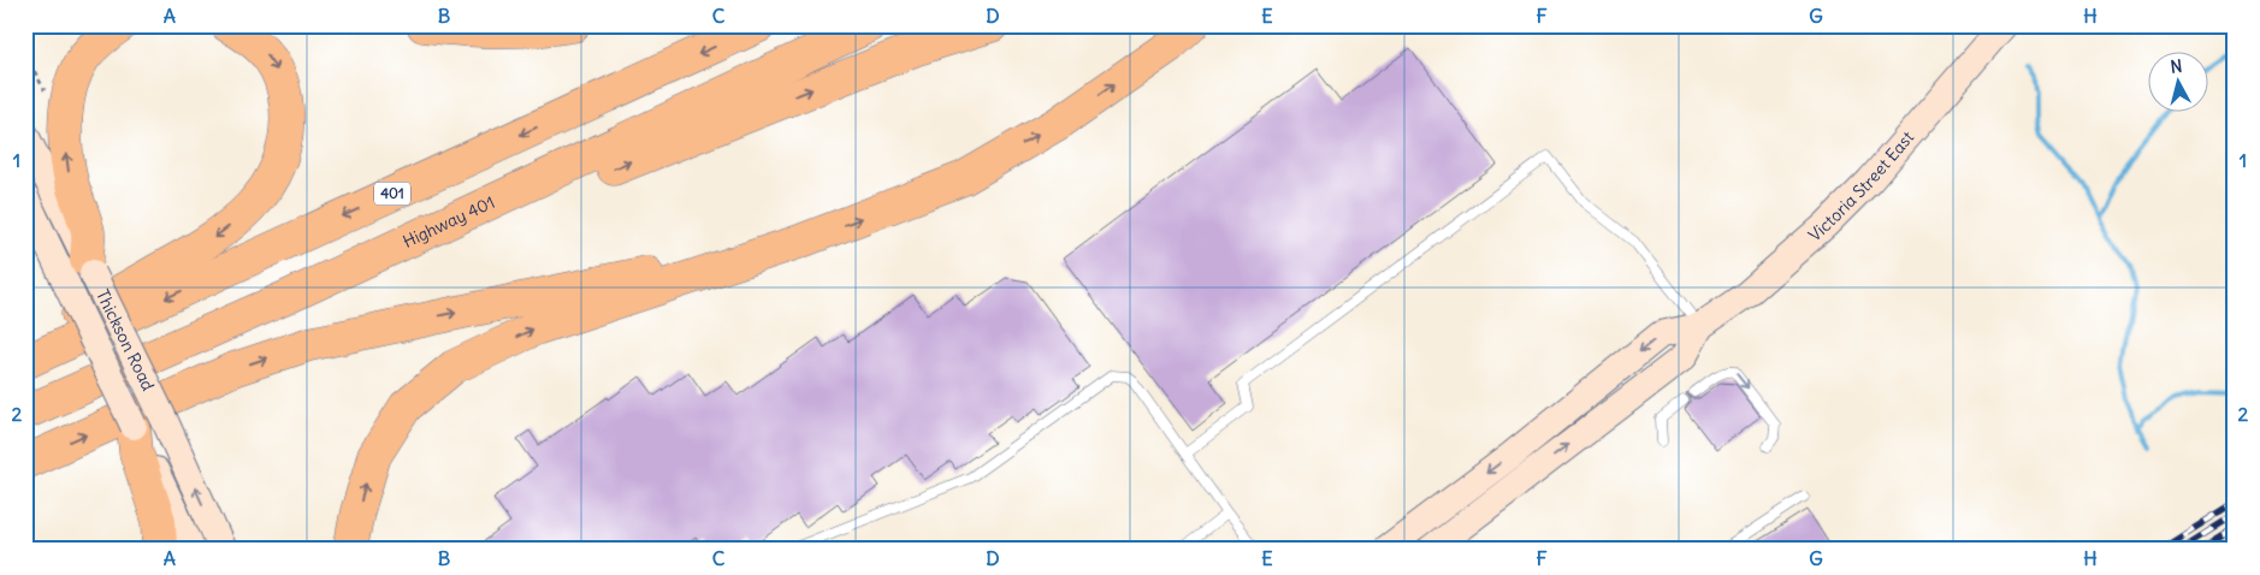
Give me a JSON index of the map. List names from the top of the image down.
{
  "streets": {
    "highway": ["401", "Highway 401"],
    "main road": ["Victoria Street East", "Thickson Road"]
  },
  "north": "top",
  "grid": {
    "columns": [
      "A",
      "B",
      "C",
      "D",
      "E",
      "F",
      "G",
      "H"
    ],
    "rows": ["1", "2"]
  }
}
